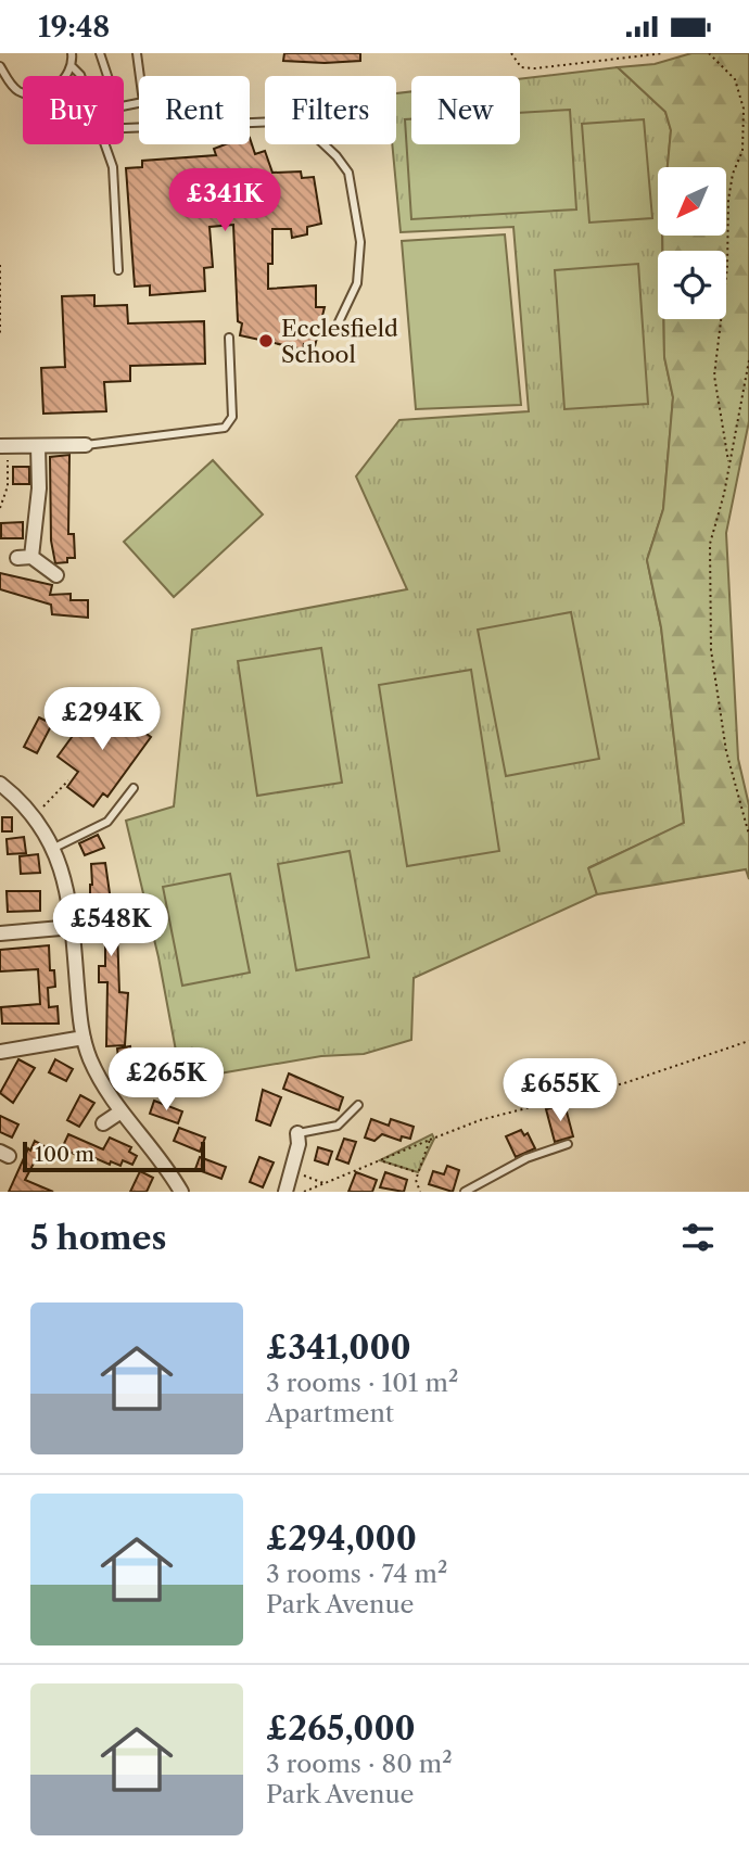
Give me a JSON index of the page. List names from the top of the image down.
{
  "places": ["Ecclesfield School"],
  "scale_bar": "100 m",
  "north": "bottom left",
  "page": {
    "status": "19:48",
    "chip": [
      "Buy",
      "Rent",
      "Filters",
      "New"
    ],
    "price": [
      "£341K",
      "£294K",
      "£548K",
      "£265K",
      "£655K"
    ],
    "scale": "100 m",
    "heading": "5 homes",
    "list": [
      {
        "name": "£341,000",
        "note": "3 rooms · 101 m² · Apartment"
      },
      {
        "name": "£294,000",
        "note": "3 rooms · 74 m² · Park Avenue"
      },
      {
        "name": "£265,000",
        "note": "3 rooms · 80 m² · Park Avenue"
      }
    ]
  }
}
